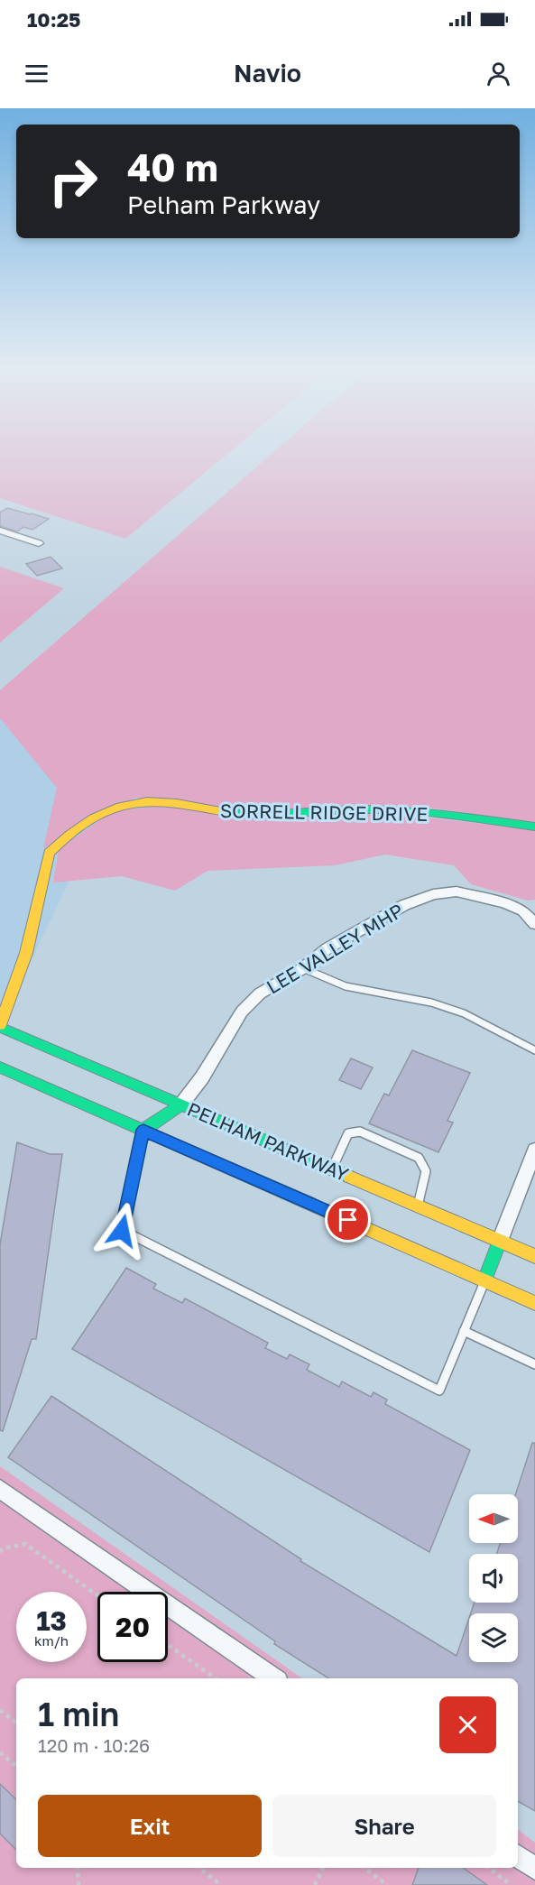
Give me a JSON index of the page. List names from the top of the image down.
{
  "streets": {
    "main road": ["SORRELL RIDGE DRIVE", "PELHAM PARKWAY"],
    "street": ["LEE VALLEY MHP"]
  },
  "crossings": [
    ["SORRELL RIDGE DRIVE", "PELHAM PARKWAY"],
    ["LEE VALLEY MHP", "PELHAM PARKWAY"]
  ],
  "north": "left",
  "page": {
    "status": "10:25",
    "header": "Navio",
    "turn": ["40 m", "Pelham Parkway"],
    "speed": "13 km/h",
    "limit": "20",
    "heading": ["1 min", "120 m · 10:26"],
    "buttons": ["Exit", "Share"]
  }
}
